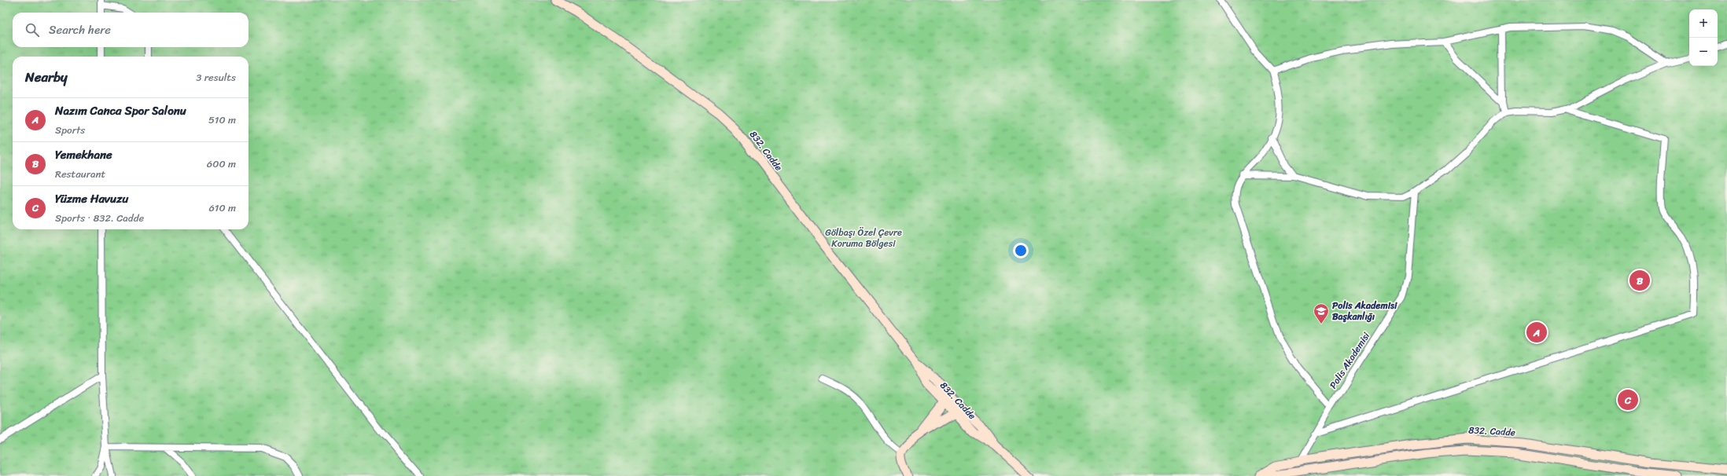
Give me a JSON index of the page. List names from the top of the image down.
{
  "streets": {
    "street": ["832. Cadde", "Polis Akademisi"]
  },
  "crossings": [
    ["832. Cadde", "Polis Akademisi"]
  ],
  "parks": ["Gölbaşı Özel Çevre Koruma Bölgesi"],
  "places": {
    "school or university": ["Polis Akademisi Başkanlığı"]
  },
  "page": {
    "map_buttons": ["+", "−"],
    "search": "Search here",
    "heading": ["Nearby", "3 results"],
    "list": [
      {
        "mark": "A",
        "name": "Nazım Canca Spor Salonu",
        "note": "Sports",
        "value": "510 m"
      },
      {
        "mark": "B",
        "name": "Yemekhane",
        "note": "Restaurant",
        "value": "600 m"
      },
      {
        "mark": "C",
        "name": "Yüzme Havuzu",
        "note": "Sports · 832. Cadde",
        "value": "610 m"
      }
    ],
    "pins": ["B", "A", "C"]
  }
}
